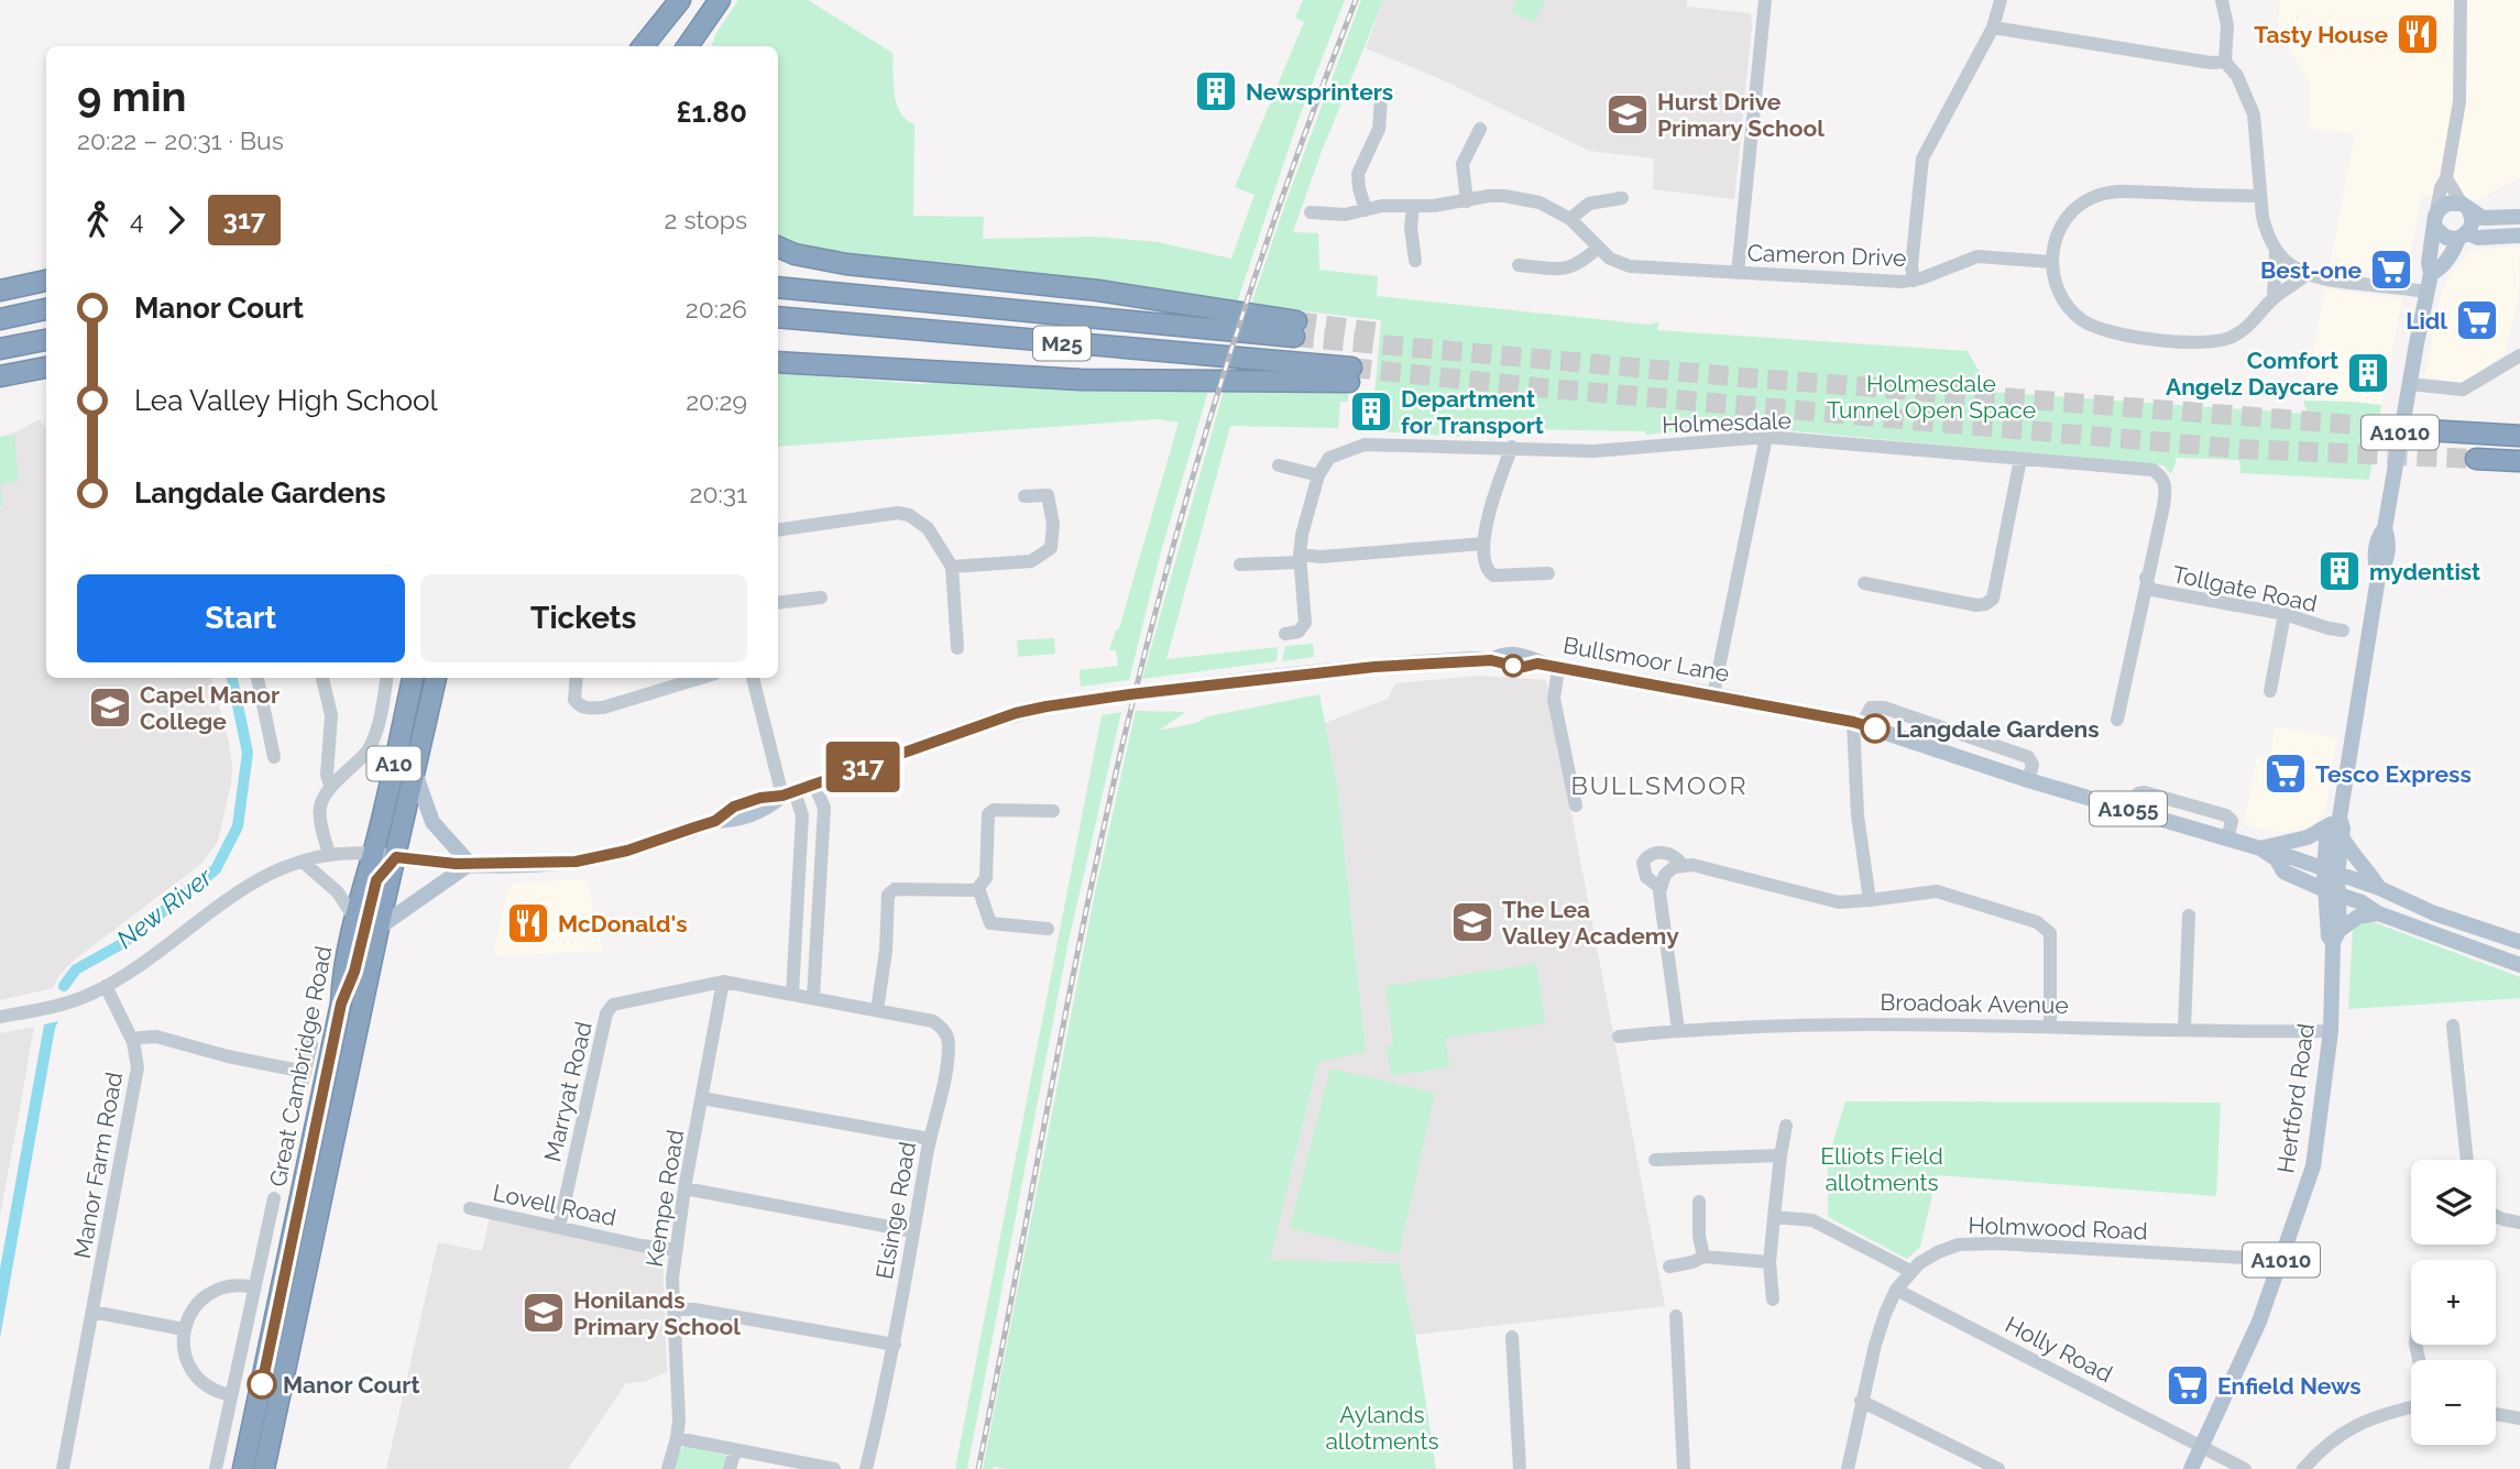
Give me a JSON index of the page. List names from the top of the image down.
{
  "streets": {
    "highway": ["M25", "A10", "Great Cambridge Road"],
    "main road": [
      "A1010",
      "Bullsmoor Lane",
      "A1055",
      "Hertford Road"
    ],
    "street": [
      "Cameron Drive",
      "Holmesdale",
      "Tollgate Road",
      "Broadoak Avenue",
      "Marryat Road",
      "Manor Farm Road",
      "Kempe Road",
      "Lovell Road",
      "Elsinge Road",
      "Holmwood Road",
      "Holly Road"
    ]
  },
  "crossings": [
    ["Holmesdale", "Tollgate Road"],
    ["A1010", "A1055"],
    ["A1010", "Hertford Road"],
    ["Bullsmoor Lane", "A1055"],
    ["Bullsmoor Lane", "Great Cambridge Road"],
    ["Bullsmoor Lane", "Hertford Road"],
    ["Bullsmoor Lane", "Manor Farm Road"],
    ["A1055", "Hertford Road"],
    ["Broadoak Avenue", "Hertford Road"],
    ["Marryat Road", "Kempe Road"],
    ["Marryat Road", "Lovell Road"],
    ["Marryat Road", "Elsinge Road"],
    ["Hertford Road", "Holmwood Road"],
    ["Hertford Road", "Holly Road"],
    ["Kempe Road", "Lovell Road"],
    ["Holmwood Road", "Holly Road"]
  ],
  "districts": ["BULLSMOOR"],
  "water": ["New River"],
  "parks": ["Holmesdale Tunnel Open Space", "Elliots Field allotments", "Aylands allotments"],
  "places": {
    "restaurant": ["Tasty House", "McDonald's"],
    "building": [
      "Newsprinters",
      "Comfort Angelz Daycare",
      "Department for Transport",
      "mydentist"
    ],
    "school or university": [
      "Hurst Drive Primary School",
      "Capel Manor College",
      "The Lea Valley Academy",
      "Honilands Primary School"
    ],
    "supermarket": [
      "Best-one",
      "Lidl",
      "Tesco Express",
      "Enfield News"
    ],
    "other": ["Langdale Gardens", "Manor Court"]
  },
  "lines": ["bus line 317"],
  "page": {
    "on_map": "317",
    "heading": ["9 min", "20:22 – 20:31 · Bus", "£1.80"],
    "legs": ["4", "317", "2 stops"],
    "list": [
      {
        "name": "Manor Court",
        "value": "20:26"
      },
      {
        "name": "Lea Valley High School",
        "value": "20:29"
      },
      {
        "name": "Langdale Gardens",
        "value": "20:31"
      }
    ],
    "buttons": ["Start", "Tickets"],
    "map_buttons": ["+", "−"]
  }
}
